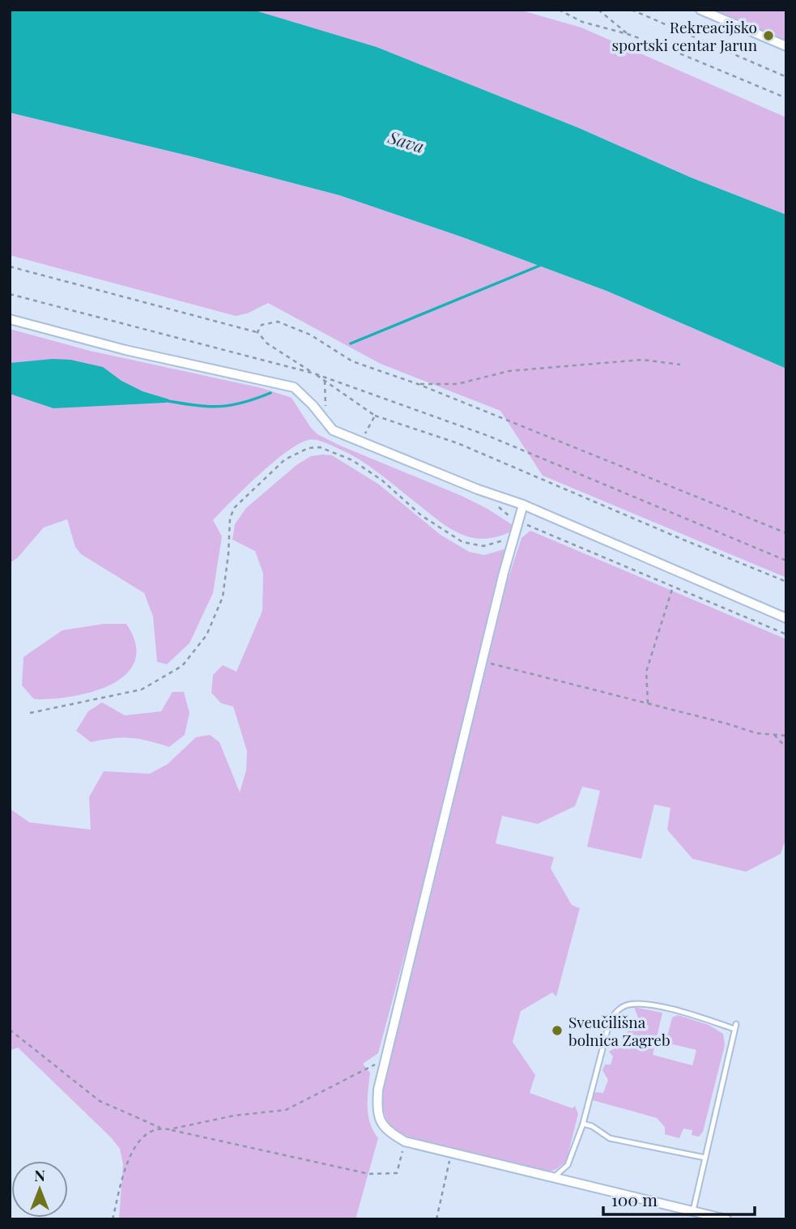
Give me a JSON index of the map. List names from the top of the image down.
{
  "water": ["Sava"],
  "places": ["Rekreacijsko sportski centar Jarun", "Sveučilišna bolnica Zagreb"],
  "scale_bar": "100 m",
  "north": "top"
}
